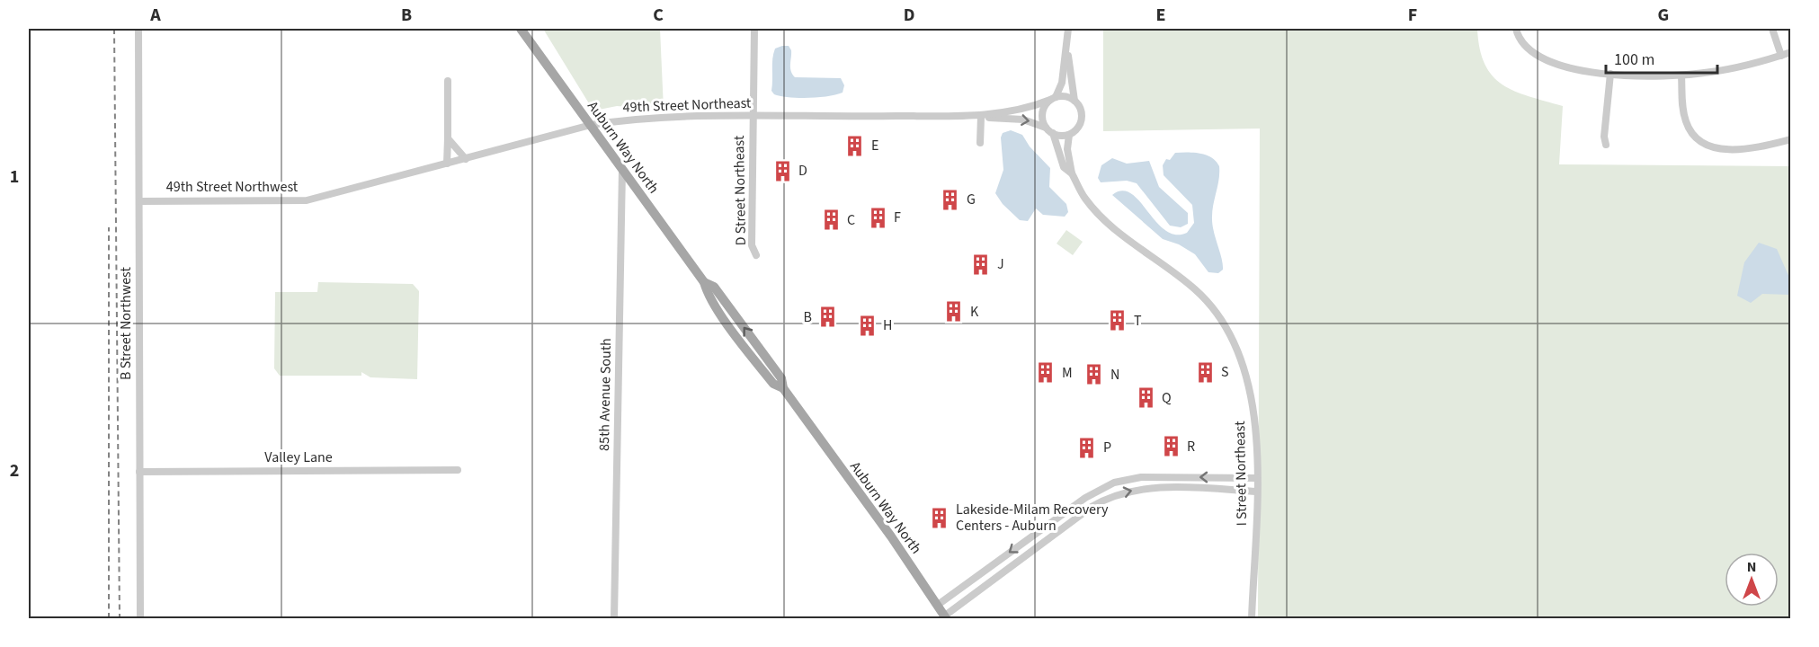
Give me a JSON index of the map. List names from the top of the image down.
{
  "streets": {
    "main road": ["Auburn Way North"],
    "street": [
      "49th Street Northeast",
      "49th Street Northwest",
      "D Street Northeast",
      "B Street Northwest",
      "85th Avenue South",
      "Valley Lane",
      "I Street Northeast"
    ]
  },
  "crossings": [
    ["49th Street Northeast", "Auburn Way North"],
    ["49th Street Northeast", "49th Street Northwest"],
    ["49th Street Northeast", "D Street Northeast"],
    ["49th Street Northeast", "I Street Northeast"],
    ["Auburn Way North", "85th Avenue South"],
    ["49th Street Northwest", "B Street Northwest"],
    ["B Street Northwest", "Valley Lane"]
  ],
  "places": {
    "building": [
      "E",
      "D",
      "G",
      "F",
      "C",
      "J",
      "K",
      "B",
      "T",
      "H",
      "S",
      "M",
      "N",
      "Q",
      "R",
      "P",
      "Lakeside-Milam Recovery Centers - Auburn"
    ]
  },
  "scale_bar": "100 m",
  "north": "top",
  "grid": {
    "columns": [
      "A",
      "B",
      "C",
      "D",
      "E",
      "F",
      "G"
    ],
    "rows": ["1", "2"]
  }
}
